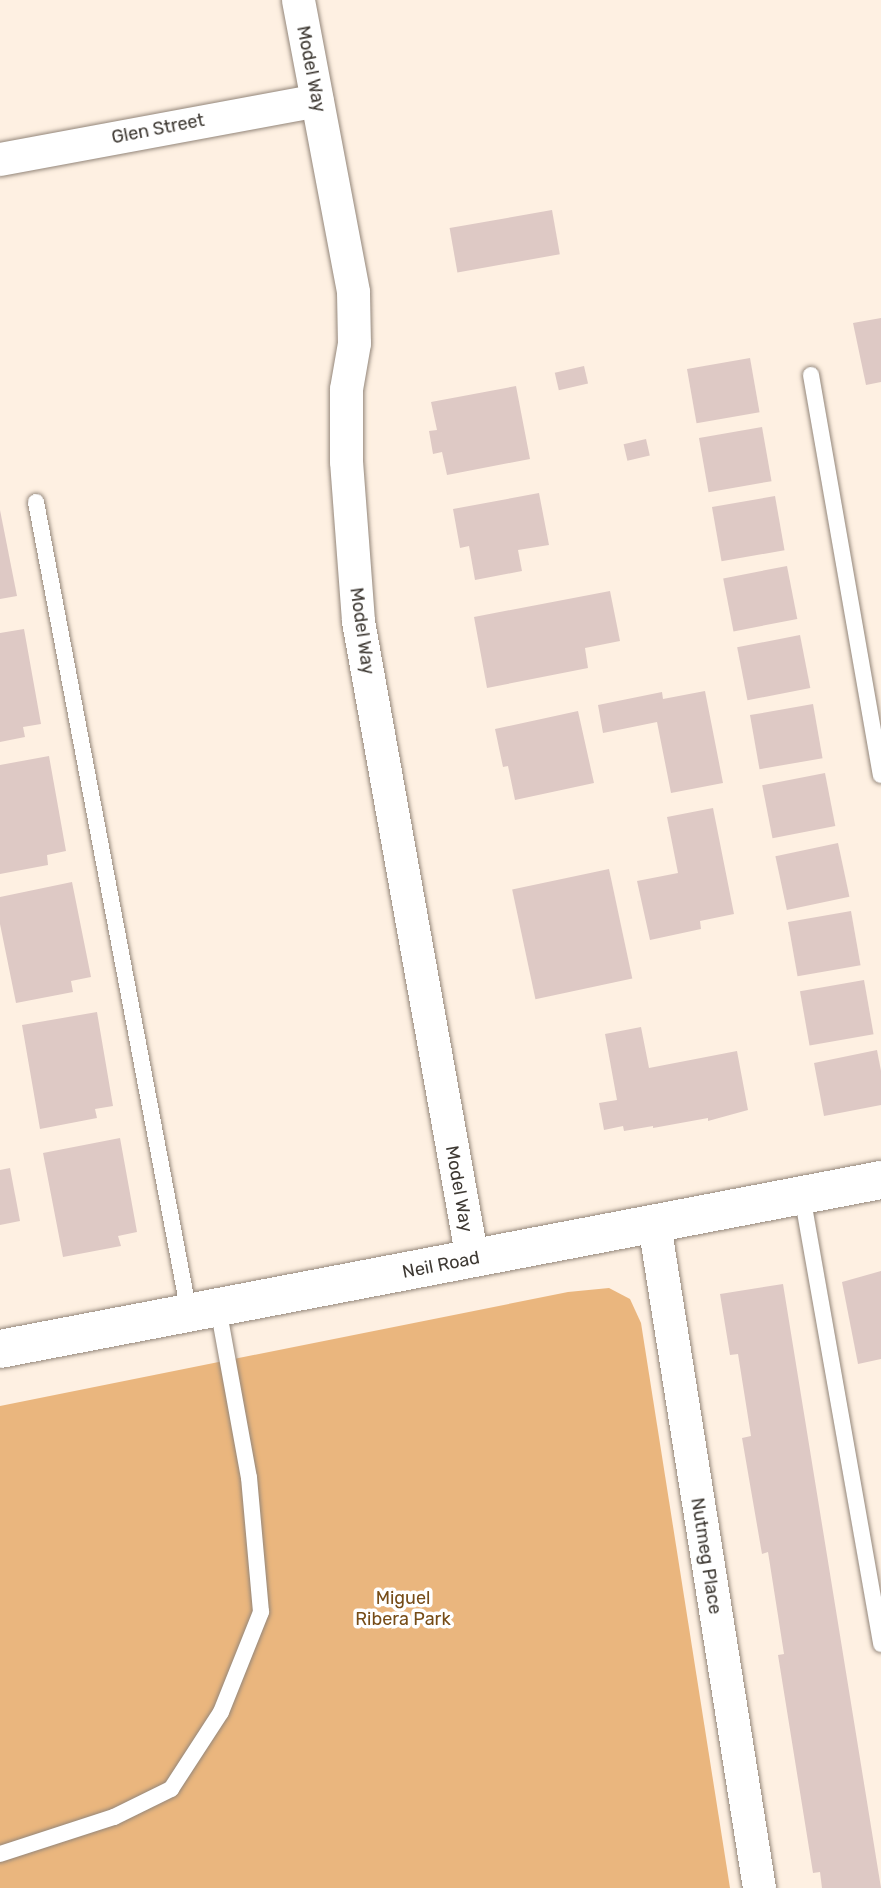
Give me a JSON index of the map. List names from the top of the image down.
{
  "streets": {
    "street": [
      "Model Way",
      "Glen Street",
      "Neil Road",
      "Nutmeg Place"
    ]
  },
  "crossings": [
    ["Model Way", "Glen Street"],
    ["Model Way", "Neil Road"],
    ["Neil Road", "Nutmeg Place"]
  ],
  "parks": ["Miguel Ribera Park"]
}
